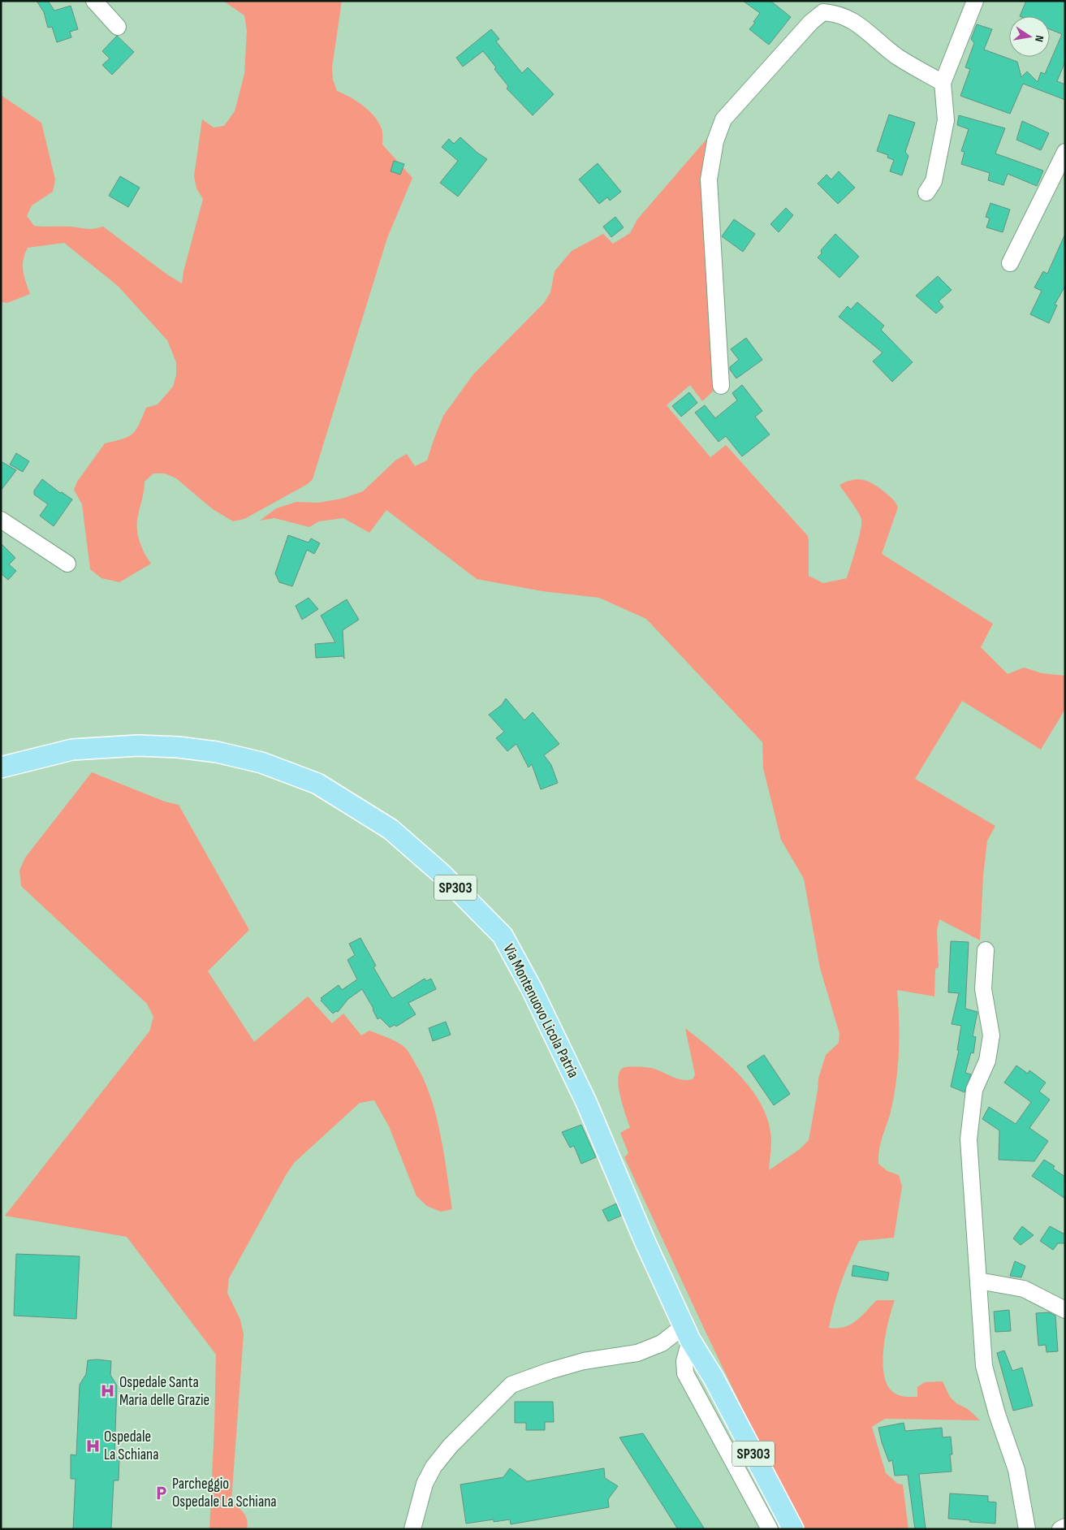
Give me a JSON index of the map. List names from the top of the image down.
{
  "streets": {
    "main road": ["SP303", "Via Montenuovo Licola Patria"]
  },
  "places": {
    "hospital": ["Ospedale Santa Maria delle Grazie", "Ospedale La Schiana"],
    "parking": ["Parcheggio Ospedale La Schiana"]
  },
  "north": "right"
}
